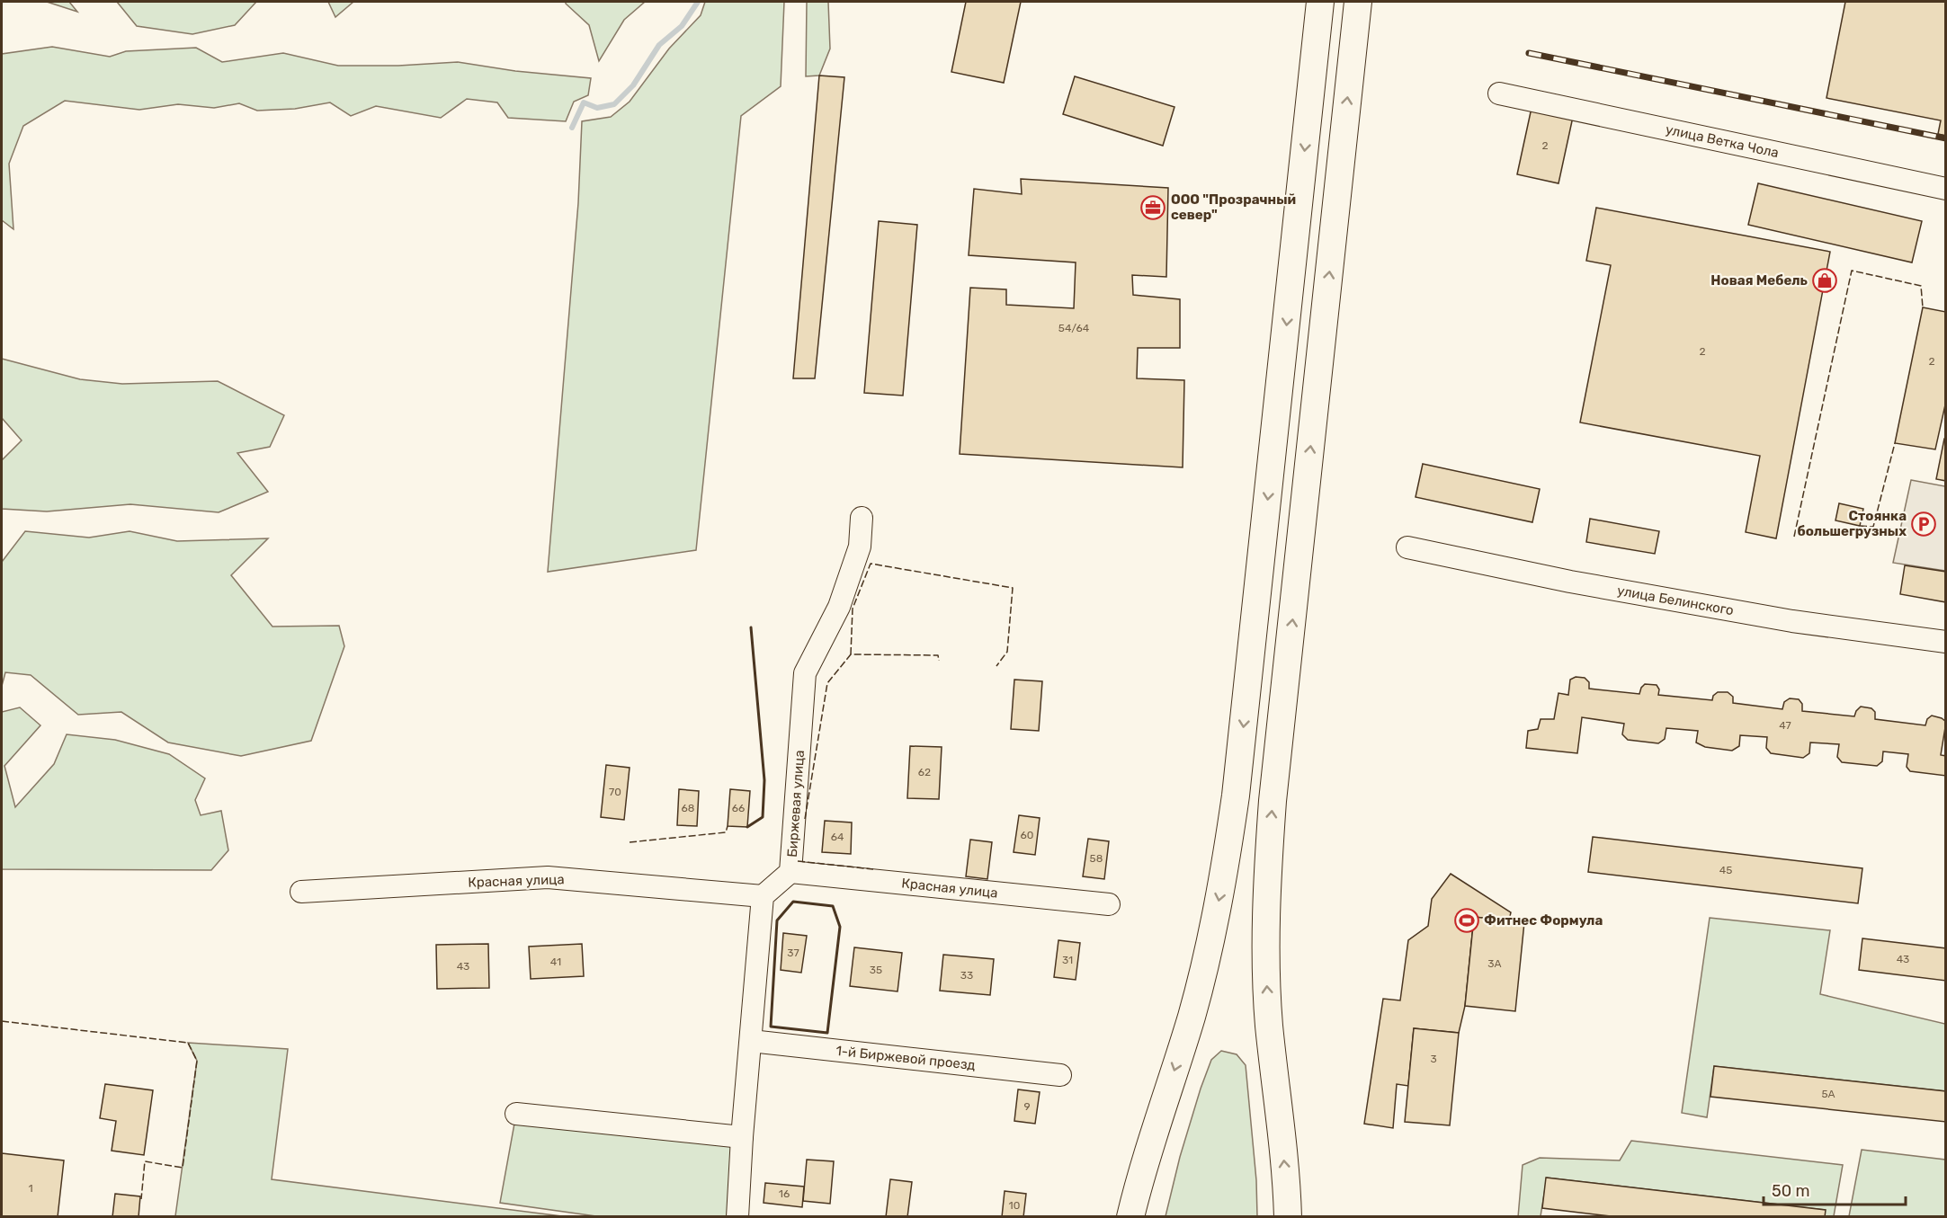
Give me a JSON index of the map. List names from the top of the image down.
{
  "streets": {
    "street": [
      "улица Ветка Чола",
      "улица Белинского",
      "Биржевая улица",
      "Красная улица",
      "1-й Биржевой проезд"
    ]
  },
  "crossings": [
    ["Биржевая улица", "Красная улица"]
  ],
  "places": {
    "office": ["ООО \"Прозрачный север\""],
    "shop": ["Новая Мебель"],
    "parking": ["Стоянка большегрузных"],
    "sports": ["Фитнес Формула"]
  },
  "house_numbers": [
    "2",
    "54/64",
    "2",
    "2",
    "47",
    "62",
    "70",
    "68",
    "66",
    "60",
    "64",
    "58",
    "45",
    "37",
    "43",
    "31",
    "41",
    "3А",
    "43",
    "35",
    "33",
    "3",
    "5А",
    "9",
    "1",
    "16",
    "10"
  ],
  "scale_bar": "50 m"
}
